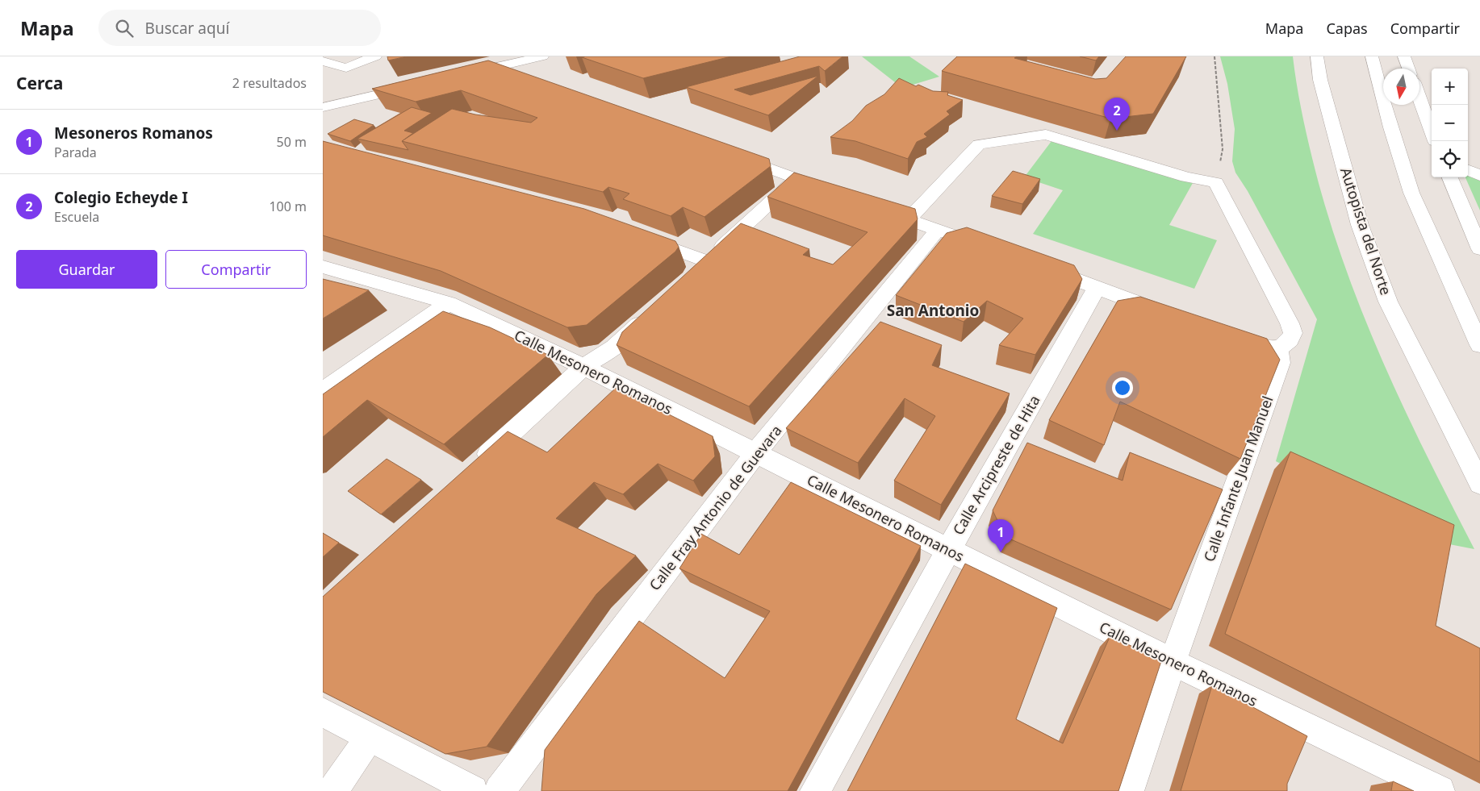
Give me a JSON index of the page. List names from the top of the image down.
{
  "streets": {
    "main road": [
      "Autopista del Norte",
      "Calle Mesonero Romanos",
      "Calle Arcipreste de Hita",
      "Calle Infante Juan Manuel",
      "Calle Fray Antonio de Guevara"
    ]
  },
  "crossings": [
    ["Calle Mesonero Romanos", "Calle Arcipreste de Hita"],
    ["Calle Mesonero Romanos", "Calle Infante Juan Manuel"],
    ["Calle Mesonero Romanos", "Calle Fray Antonio de Guevara"]
  ],
  "districts": ["San Antonio"],
  "north": "bottom",
  "page": {
    "header": "Mapa",
    "search": "Buscar aquí",
    "nav": ["Mapa", "Capas", "Compartir"],
    "heading": ["Cerca", "2 resultados"],
    "map_buttons": ["+", "−"],
    "pins": ["2", "1"],
    "list": [
      {
        "mark": "1",
        "name": "Mesoneros Romanos",
        "note": "Parada",
        "value": "50 m"
      },
      {
        "mark": "2",
        "name": "Colegio Echeyde I",
        "note": "Escuela",
        "value": "100 m"
      }
    ],
    "buttons": ["Guardar", "Compartir"]
  }
}
